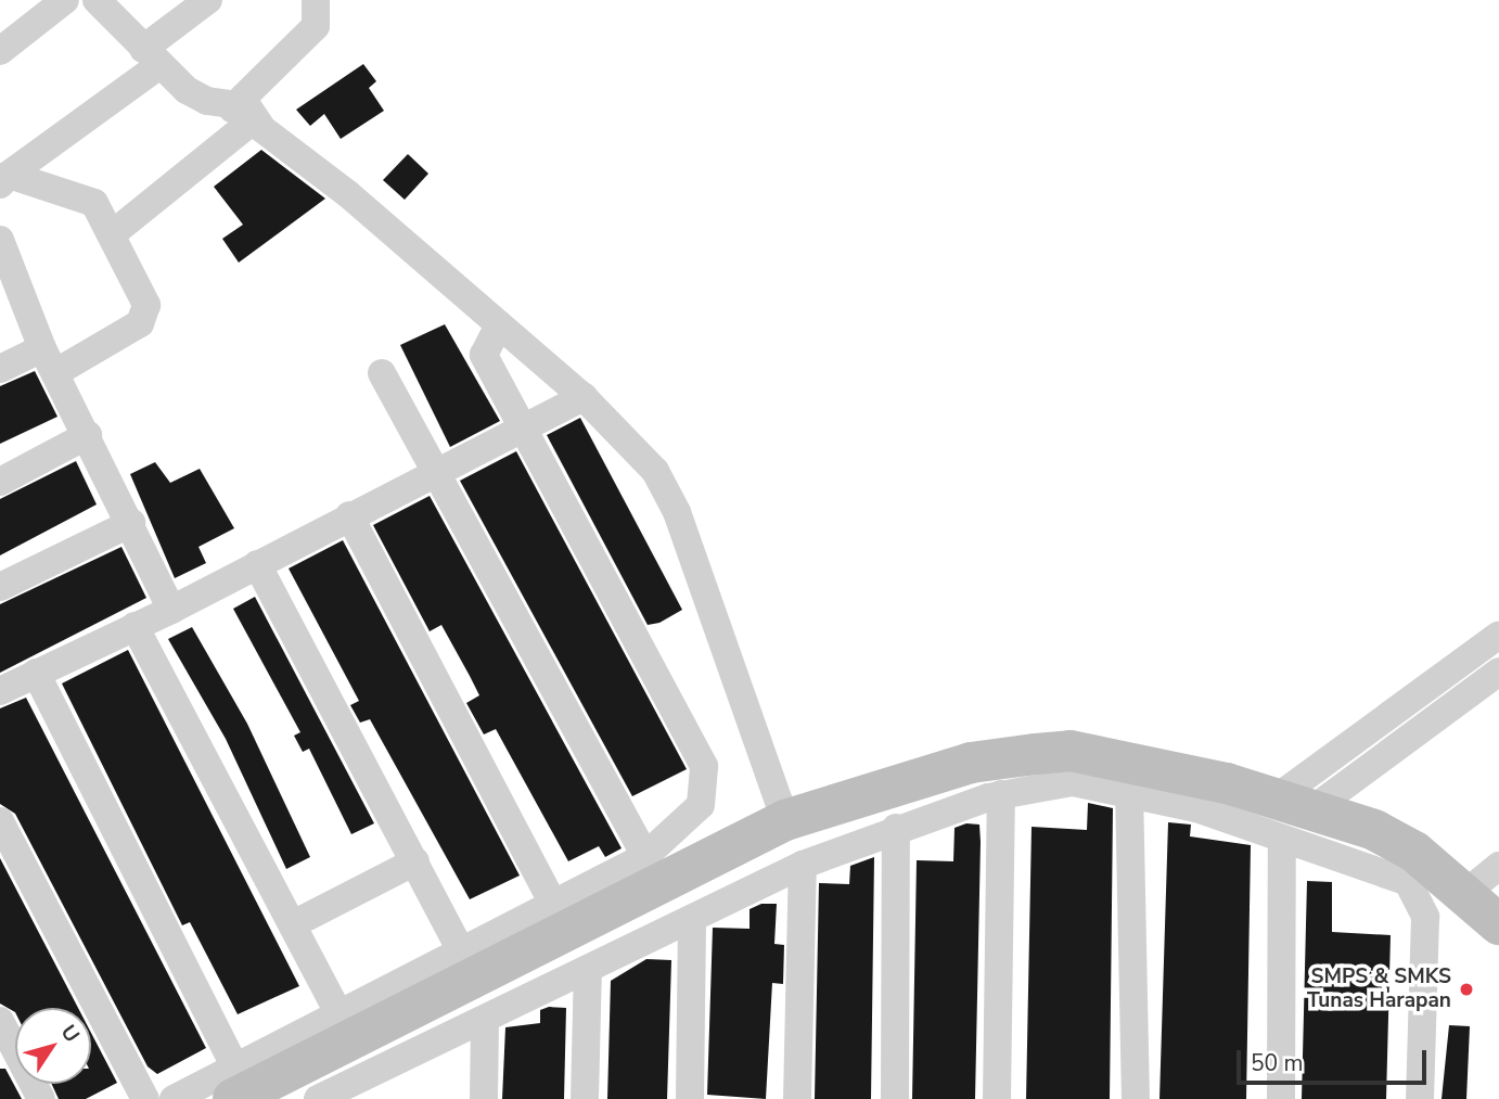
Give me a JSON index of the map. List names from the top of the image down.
{
  "places": ["SMPS & SMKS Tunas Harapan"],
  "scale_bar": "50 m",
  "north": "top right"
}
